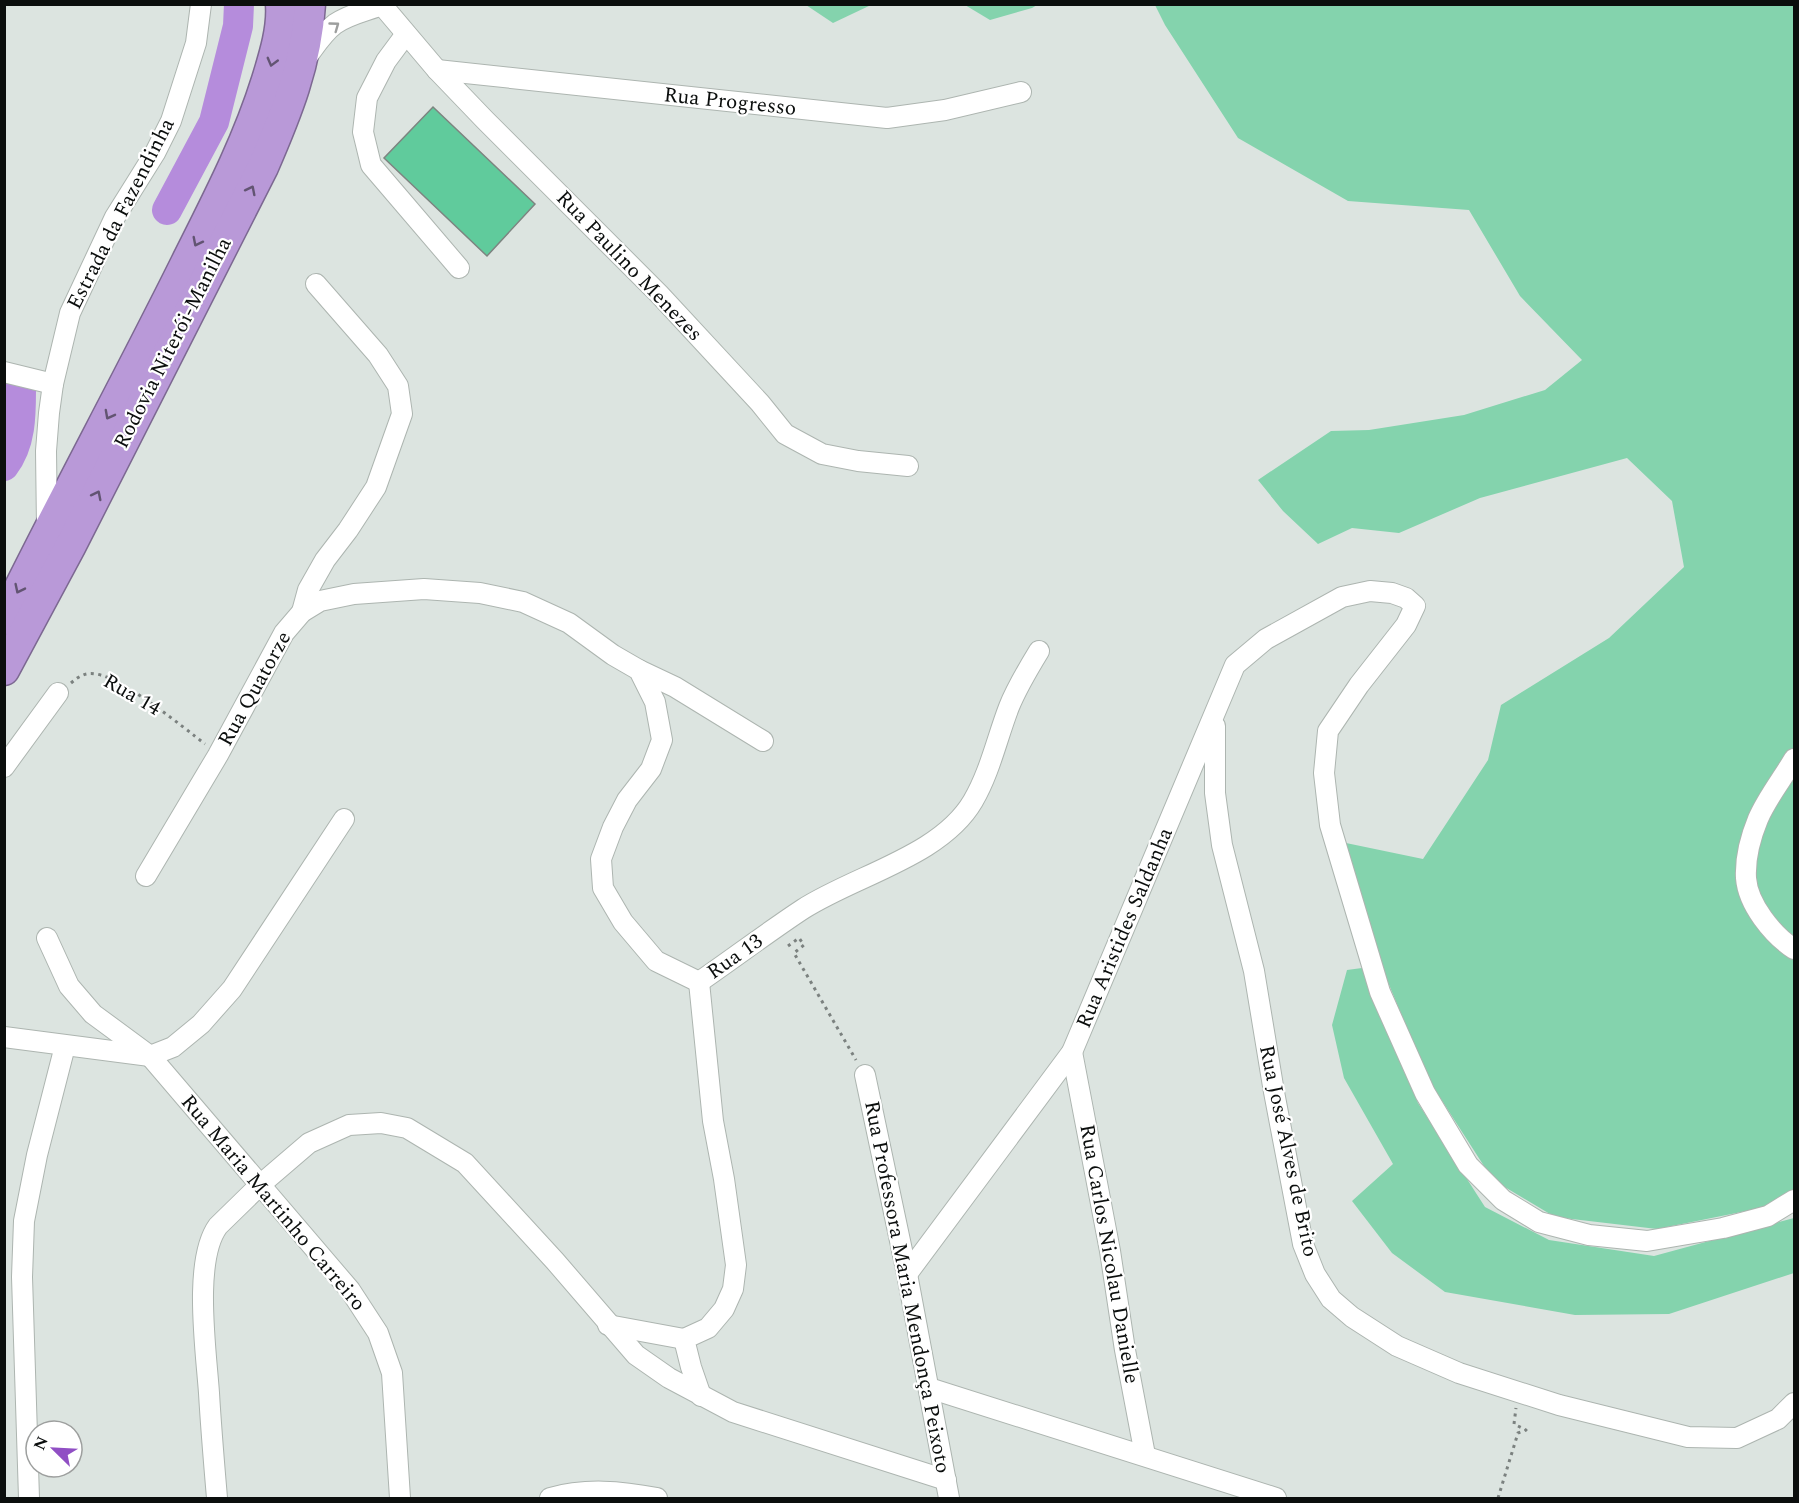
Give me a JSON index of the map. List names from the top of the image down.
{
  "streets": {
    "highway": ["Rodovia Niterói-Manilha"],
    "street": [
      "Rua Progresso",
      "Estrada da Fazendinha",
      "Rua Paulino Menezes",
      "Rua Quatorze",
      "Rua Aristides Saldanha",
      "Rua 13",
      "Rua José Alves de Brito",
      "Rua Maria Martinho Carreiro",
      "Rua Carlos Nicolau Danielle",
      "Rua Professora Maria Mendonça Peixoto"
    ],
    "path": ["Rua 14"]
  },
  "crossings": [
    ["Rua Progresso", "Rua Paulino Menezes"],
    ["Estrada da Fazendinha", "Rodovia Niterói-Manilha"],
    ["Rua Quatorze", "Rua 14"],
    ["Rua Aristides Saldanha", "Rua José Alves de Brito"],
    ["Rua Aristides Saldanha", "Rua Carlos Nicolau Danielle"],
    ["Rua Aristides Saldanha", "Rua Professora Maria Mendonça Peixoto"]
  ],
  "north": "top left"
}
